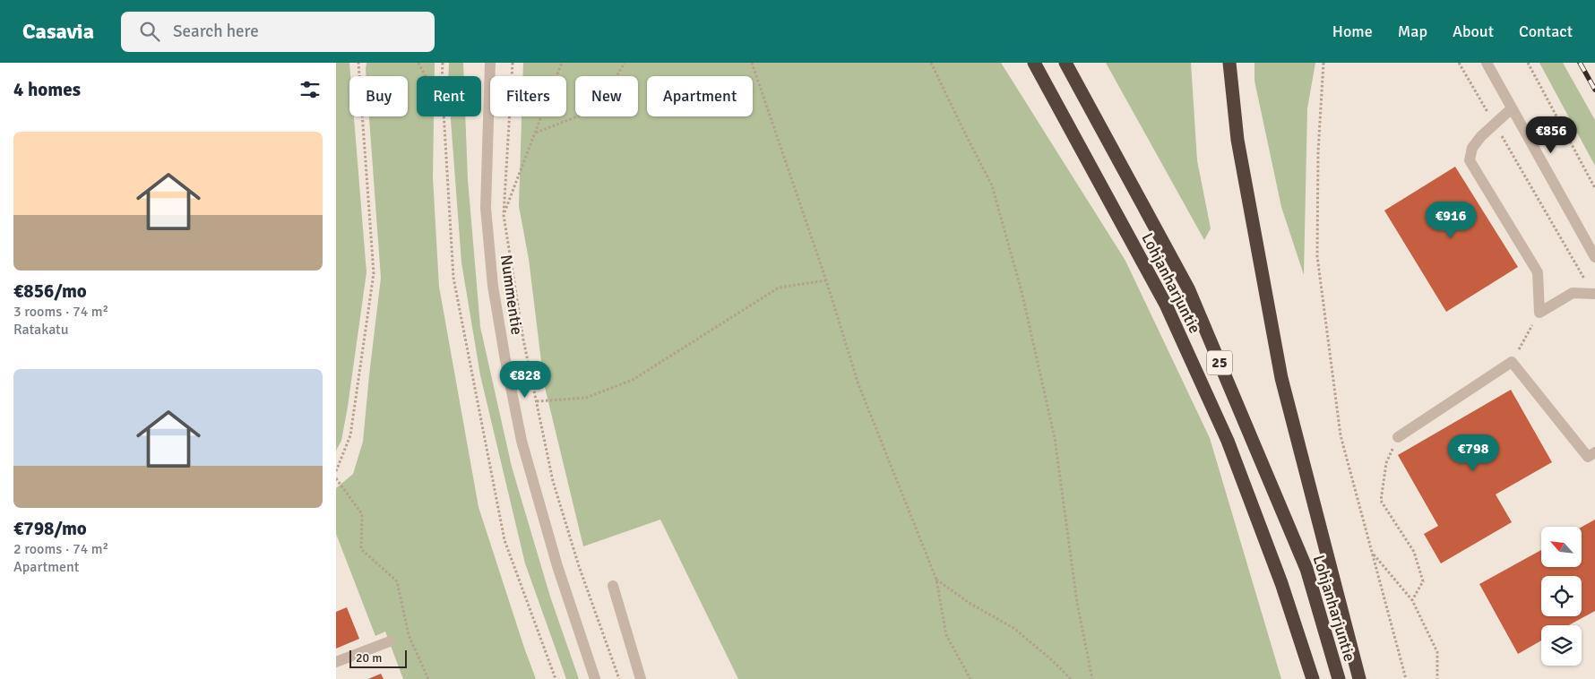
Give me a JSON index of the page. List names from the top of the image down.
{
  "streets": {
    "highway": ["Lohjanharjuntie", "25"],
    "street": ["Nummentie"]
  },
  "scale_bar": "20 m",
  "north": "top left",
  "page": {
    "header": "Casavia",
    "search": "Search here",
    "nav": [
      "Home",
      "Map",
      "About",
      "Contact"
    ],
    "heading": "4 homes",
    "chip": [
      "Buy",
      "Rent",
      "Filters",
      "New",
      "Apartment"
    ],
    "list": [
      {
        "name": "€856/mo",
        "note": "3 rooms · 74 m² · Ratakatu"
      },
      {
        "name": "€798/mo",
        "note": "2 rooms · 74 m² · Apartment"
      }
    ],
    "price": [
      "€856",
      "€916",
      "€828",
      "€798"
    ],
    "scale": "20 m"
  }
}
